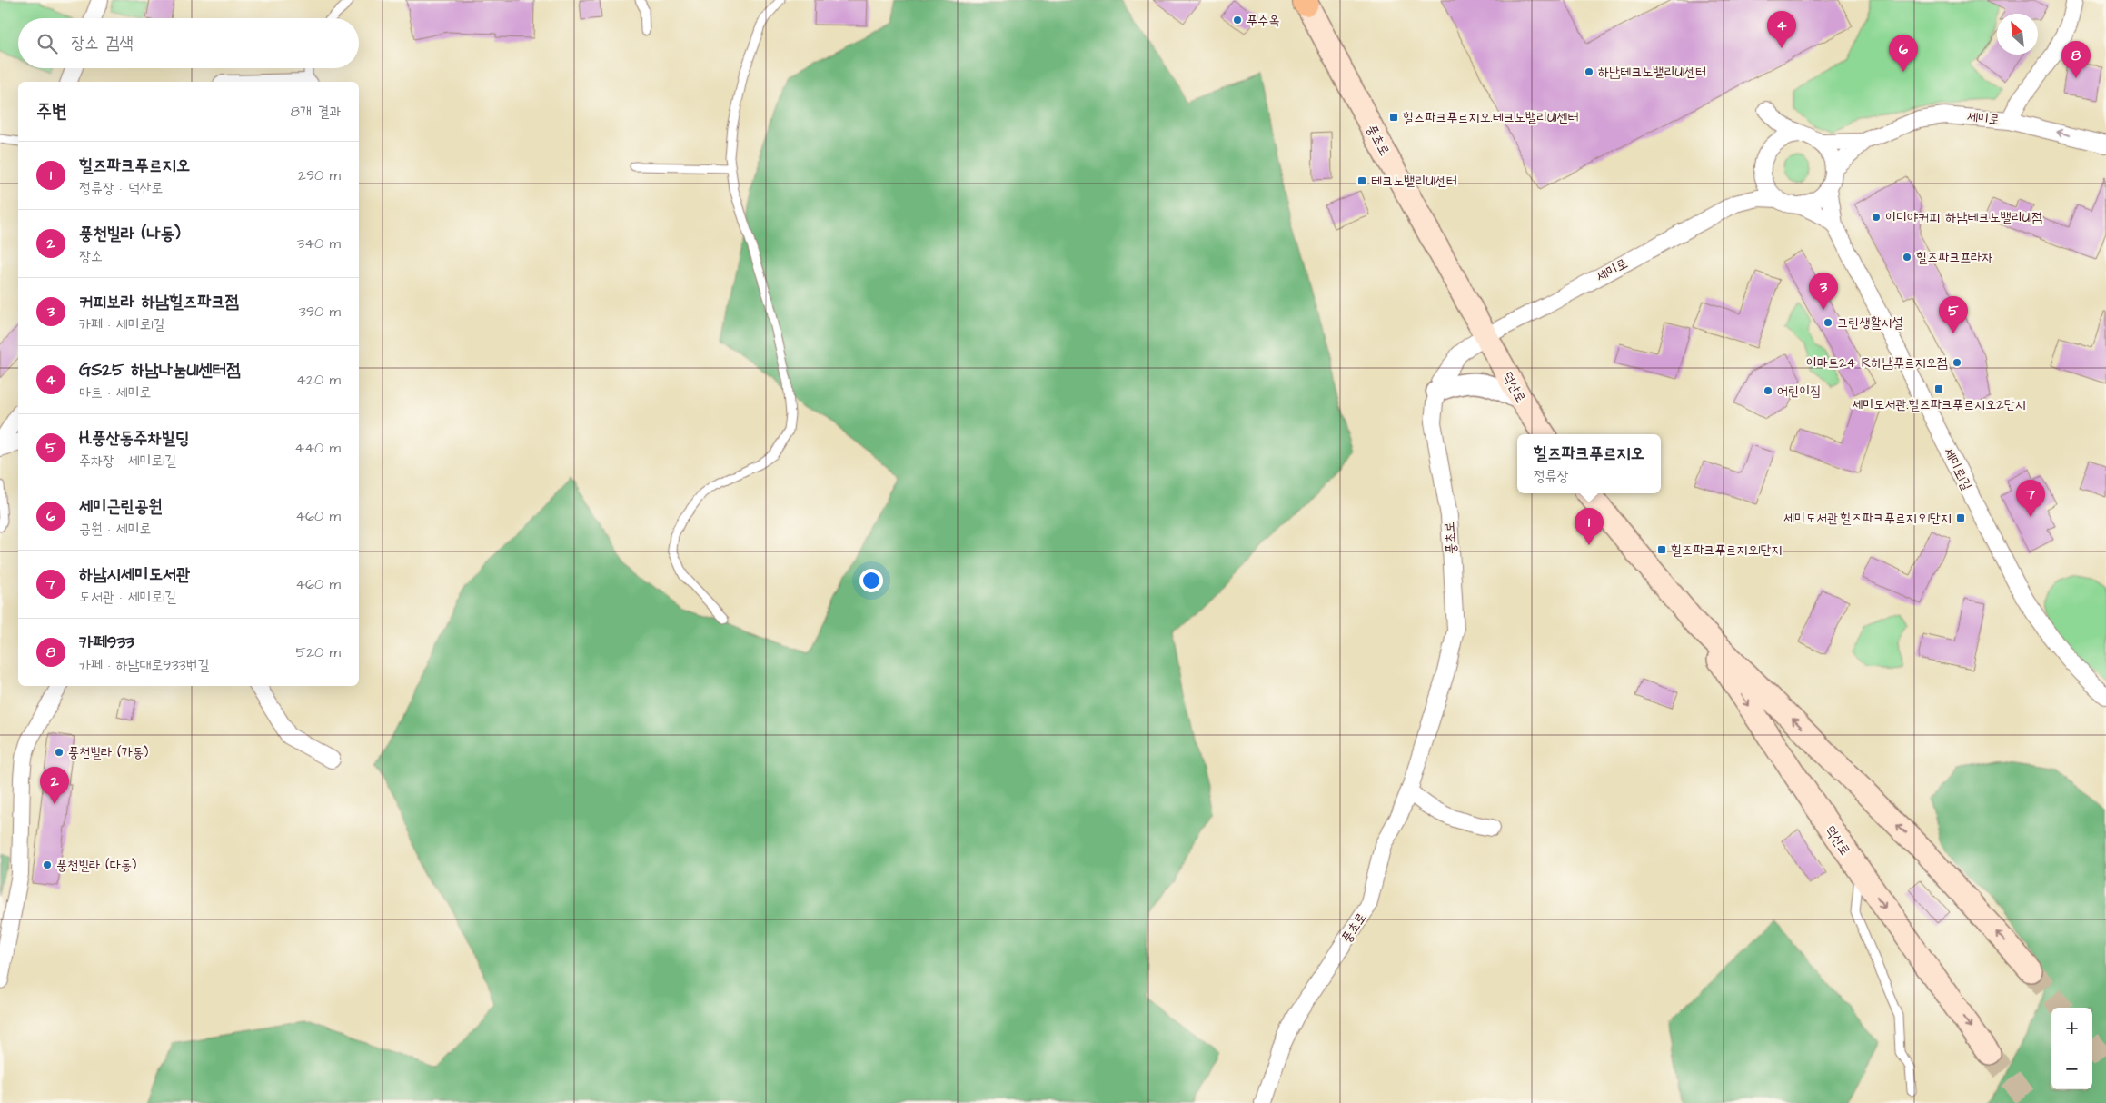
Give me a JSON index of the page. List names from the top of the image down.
{
  "streets": {
    "main road": ["풍초로", "덕산로"],
    "street": ["세미로", "세미로1길"]
  },
  "crossings": [
    ["세미로", "풍초로"],
    ["세미로", "덕산로"],
    ["풍초로", "덕산로"]
  ],
  "places": {
    "other": [
      "푸주옥",
      "하남테크노밸리U1센터",
      "이디야커피 하남테크노밸리U1점",
      "힐즈파크프라자",
      "그린생활시설",
      "이마트24 R하남푸르지오점",
      "어린이집",
      "풍천빌라 (가동)",
      "풍천빌라 (다동)"
    ],
    "transit": [
      "힐즈파크푸르지오.테크노밸리U1센터",
      "테크노밸리U1센터",
      "세미도서관.힐즈파크푸르지오2단지",
      "세미도서관.힐즈파크푸르지오1단지",
      "힐즈파크푸르지오1단지"
    ]
  },
  "north": "top left",
  "page": {
    "pins": [
      "4",
      "6",
      "8",
      "3",
      "5",
      "7",
      "1",
      "2"
    ],
    "search": "장소 검색",
    "heading": ["주변", "8개 결과"],
    "list": [
      {
        "mark": "1",
        "name": "힐즈파크푸르지오",
        "note": "정류장 · 덕산로",
        "value": "290 m"
      },
      {
        "mark": "2",
        "name": "풍천빌라 (나동)",
        "note": "장소",
        "value": "340 m"
      },
      {
        "mark": "3",
        "name": "커피보라 하남힐즈파크점",
        "note": "카페 · 세미로1길",
        "value": "390 m"
      },
      {
        "mark": "4",
        "name": "GS25 하남나눔U1센터점",
        "note": "마트 · 세미로",
        "value": "420 m"
      },
      {
        "mark": "5",
        "name": "H.풍산동주차빌딩",
        "note": "주차장 · 세미로1길",
        "value": "440 m"
      },
      {
        "mark": "6",
        "name": "세미근린공원",
        "note": "공원 · 세미로",
        "value": "460 m"
      },
      {
        "mark": "7",
        "name": "하남시세미도서관",
        "note": "도서관 · 세미로1길",
        "value": "460 m"
      },
      {
        "mark": "8",
        "name": "카페933",
        "note": "카페 · 하남대로933번길",
        "value": "520 m"
      }
    ],
    "popup": ["힐즈파크푸르지오", "정류장"],
    "map_buttons": ["+", "−"]
  }
}
